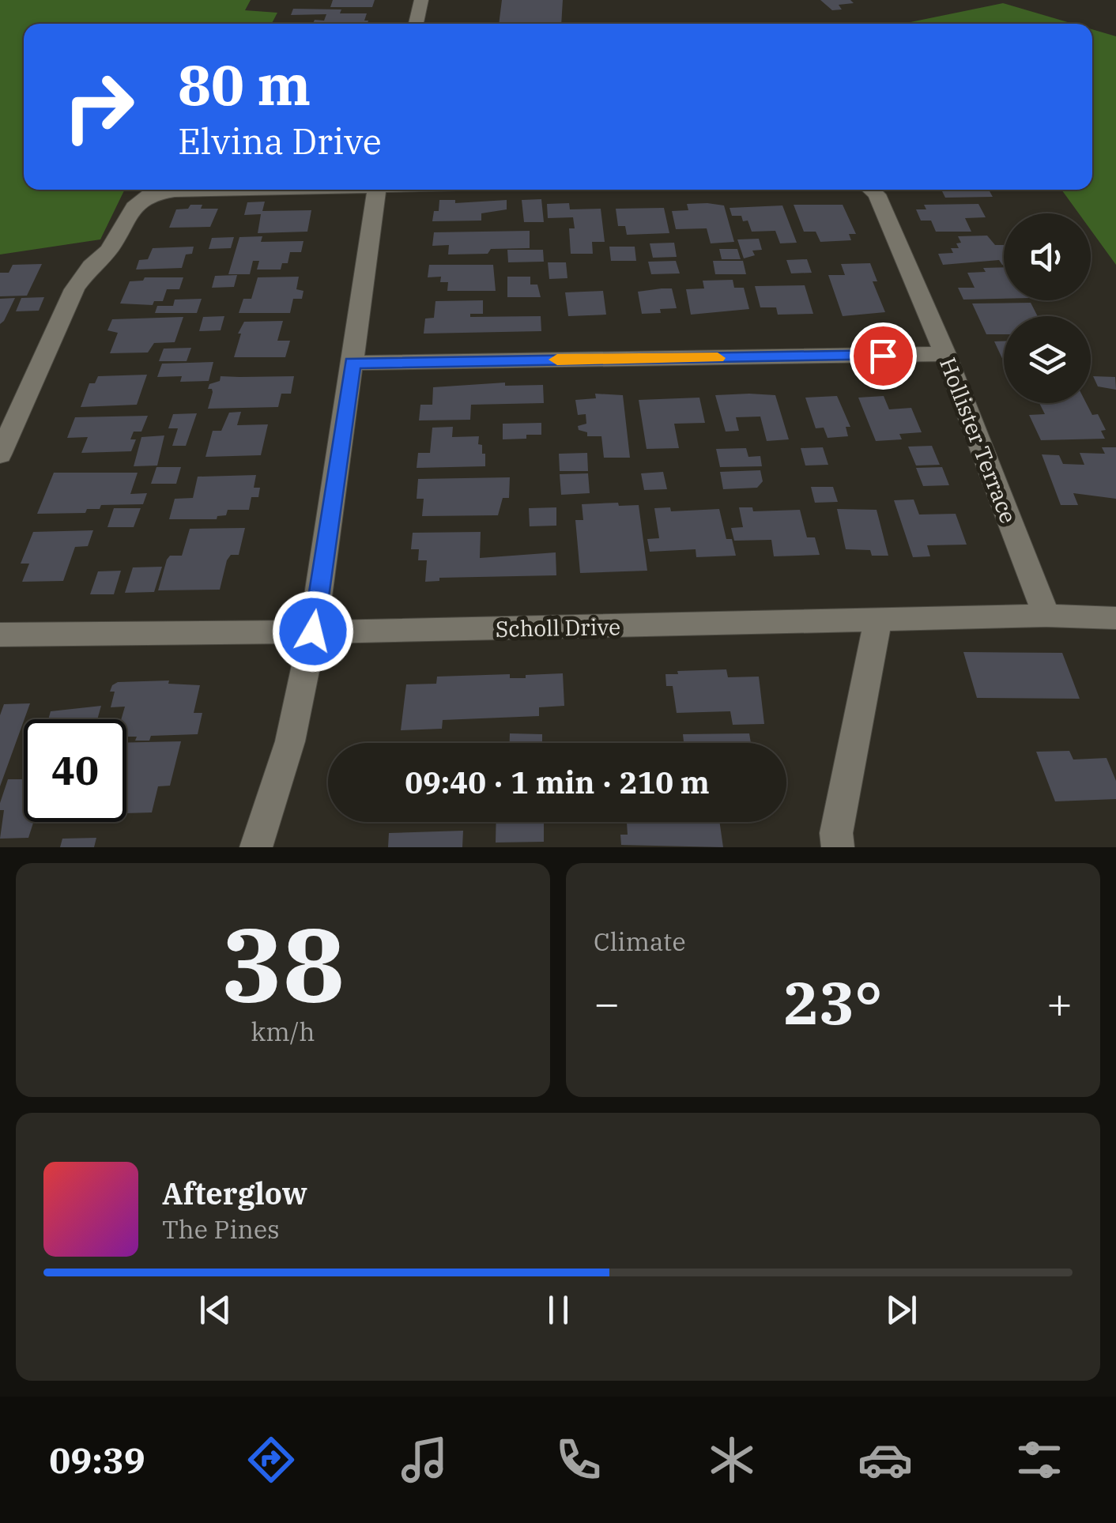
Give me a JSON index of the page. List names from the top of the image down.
{
  "streets": {
    "street": ["Hollister Terrace", "Scholl Drive"]
  },
  "crossings": [
    ["Hollister Terrace", "Scholl Drive"]
  ],
  "page": {
    "turn": ["80 m", "Elvina Drive"],
    "limit": "40",
    "trip": "09:40 · 1 min · 210 m",
    "tile": [
      ["38", "km/h"],
      "Climate"
    ],
    "heat": ["−", "23°", "+"],
    "song": ["Afterglow", "The Pines"],
    "tabs": "09:39"
  }
}
